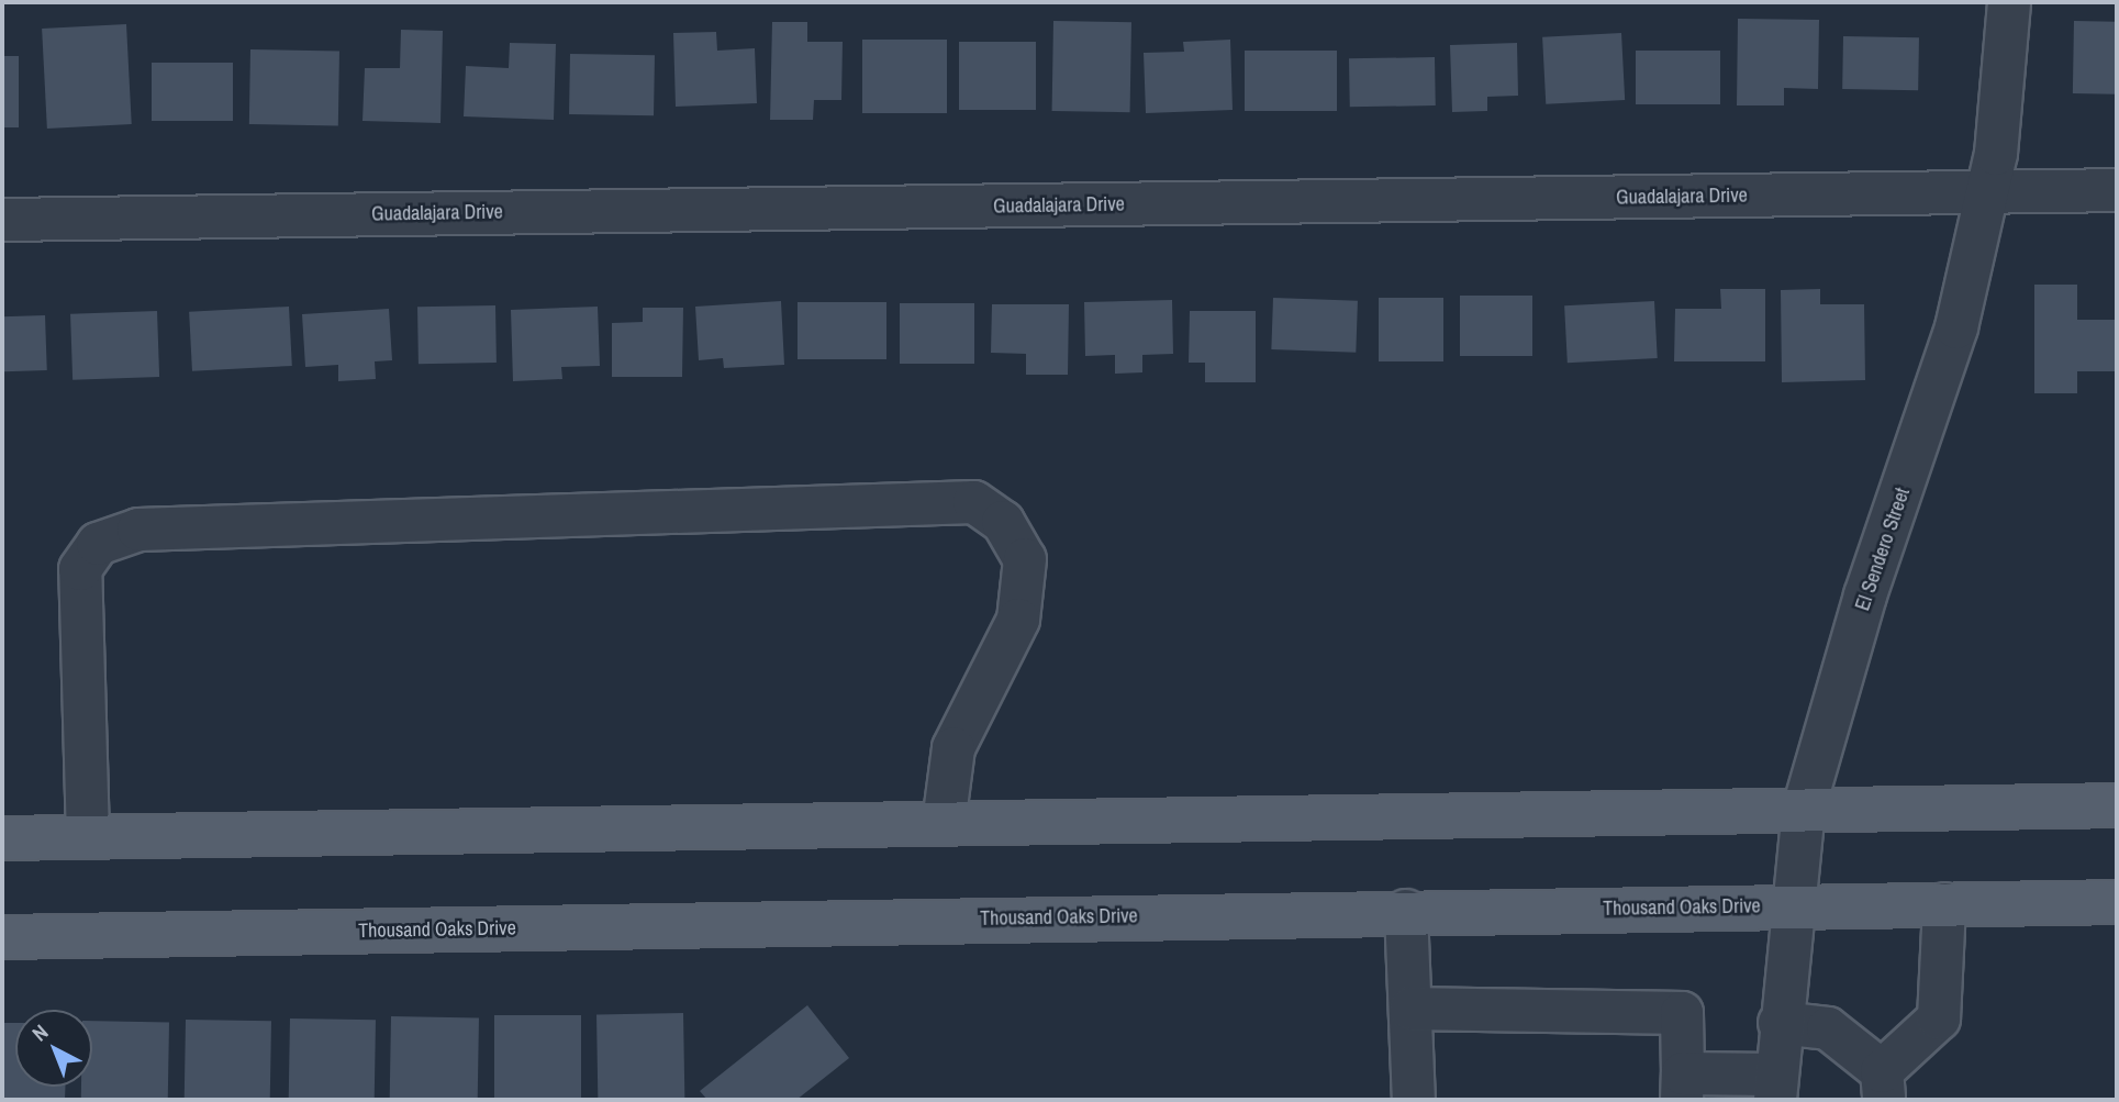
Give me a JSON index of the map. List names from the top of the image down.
{
  "streets": {
    "main road": ["Thousand Oaks Drive"],
    "street": ["Guadalajara Drive", "El Sendero Street"]
  },
  "crossings": [
    ["Guadalajara Drive", "El Sendero Street"],
    ["El Sendero Street", "Thousand Oaks Drive"]
  ],
  "north": "top left"
}
